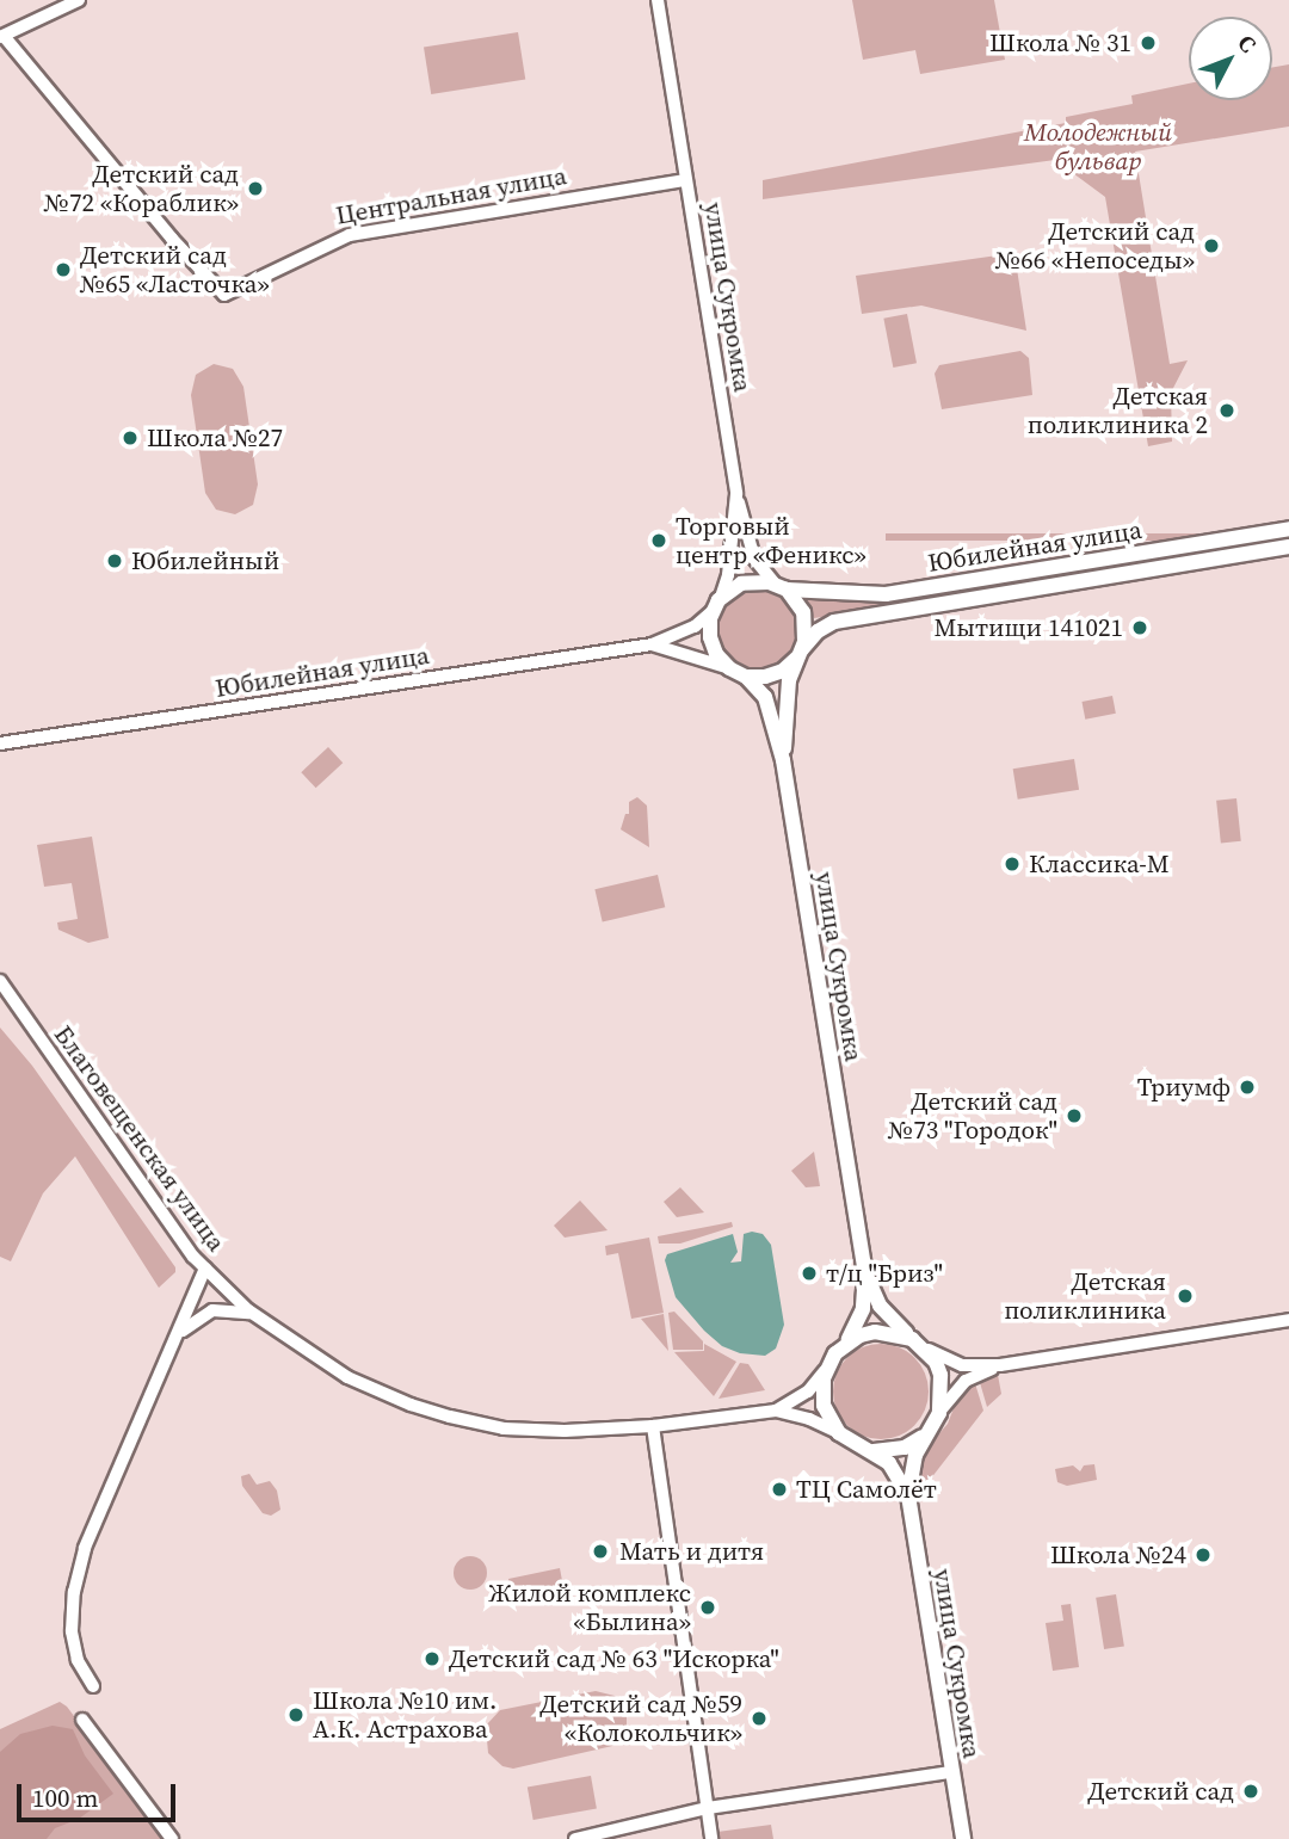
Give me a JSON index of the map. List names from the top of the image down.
{
  "streets": {
    "main road": ["улица Сукромка", "Юбилейная улица"],
    "street": ["Центральная улица", "Благовещенская улица"]
  },
  "crossings": [
    ["Центральная улица", "улица Сукромка"],
    ["улица Сукромка", "Юбилейная улица"]
  ],
  "parks": ["Молодежный бульвар"],
  "places": [
    "Школа № 31",
    "Детский сад №72 «Кораблик»",
    "Детский сад №66 «Непоседы»",
    "Детский сад №65 «Ласточка»",
    "Детская поликлиника 2",
    "Школа №27",
    "Торговый центр «Феникс»",
    "Юбилейный",
    "Мытищи 141021",
    "Классика-М",
    "Триумф",
    "Детский сад №73 \"Городок\"",
    "т/ц \"Бриз\"",
    "Детская поликлиника",
    "ТЦ Самолёт",
    "Мать и дитя",
    "Школа №24",
    "Жилой комплекс «Былина»",
    "Детский сад № 63 \"Искорка\"",
    "Школа №10 им. А.К. Астрахова",
    "Детский сад №59 «Колокольчик»",
    "Детский сад"
  ],
  "scale_bar": "100 m",
  "north": "top right"
}
